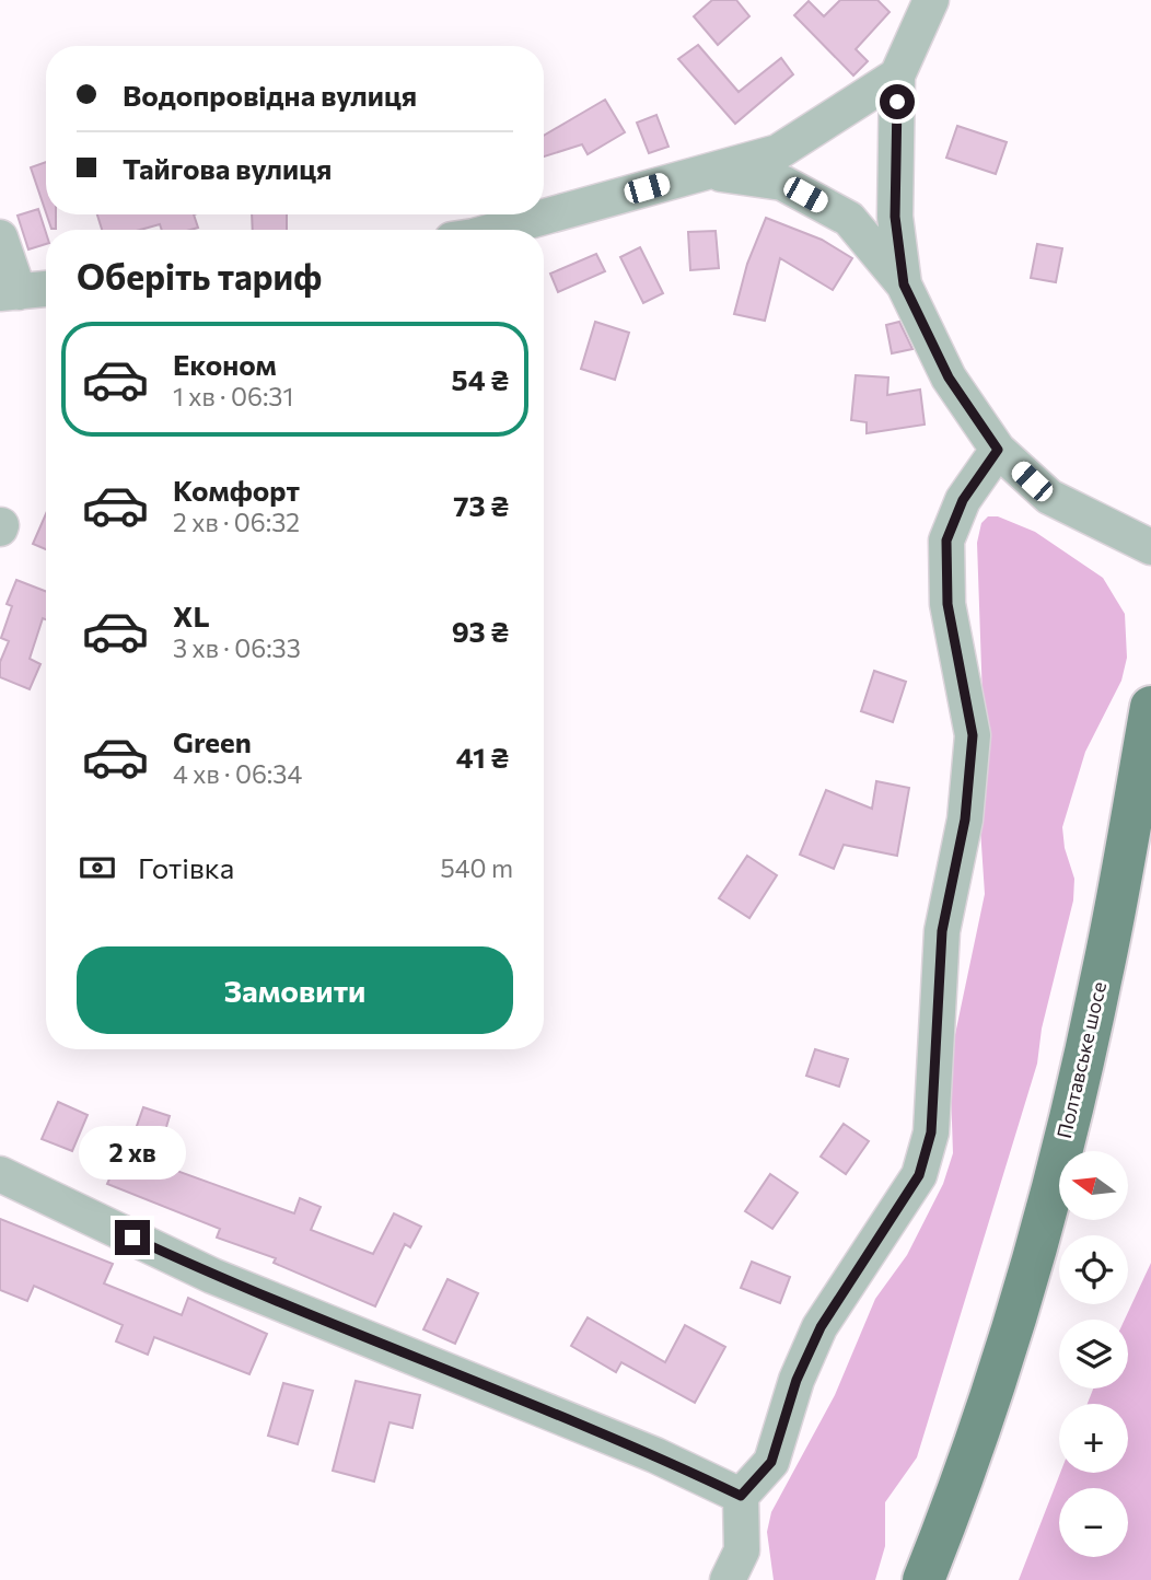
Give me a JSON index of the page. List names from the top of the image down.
{
  "streets": {
    "main road": ["Полтавське шосе"]
  },
  "north": "left",
  "page": {
    "banner": ["Водопровідна вулиця", "Тайгова вулиця"],
    "heading": "Оберіть тариф",
    "list": [
      {
        "name": "Економ",
        "note": "1 хв · 06:31",
        "value": "54 ₴"
      },
      {
        "name": "Комфорт",
        "note": "2 хв · 06:32",
        "value": "73 ₴"
      },
      {
        "name": "XL",
        "note": "3 хв · 06:33",
        "value": "93 ₴"
      },
      {
        "name": "Green",
        "note": "4 хв · 06:34",
        "value": "41 ₴"
      }
    ],
    "pay": ["Готівка", "540 m"],
    "buttons": "Замовити",
    "bubble": "2 хв",
    "map_buttons": ["+", "−"]
  }
}
